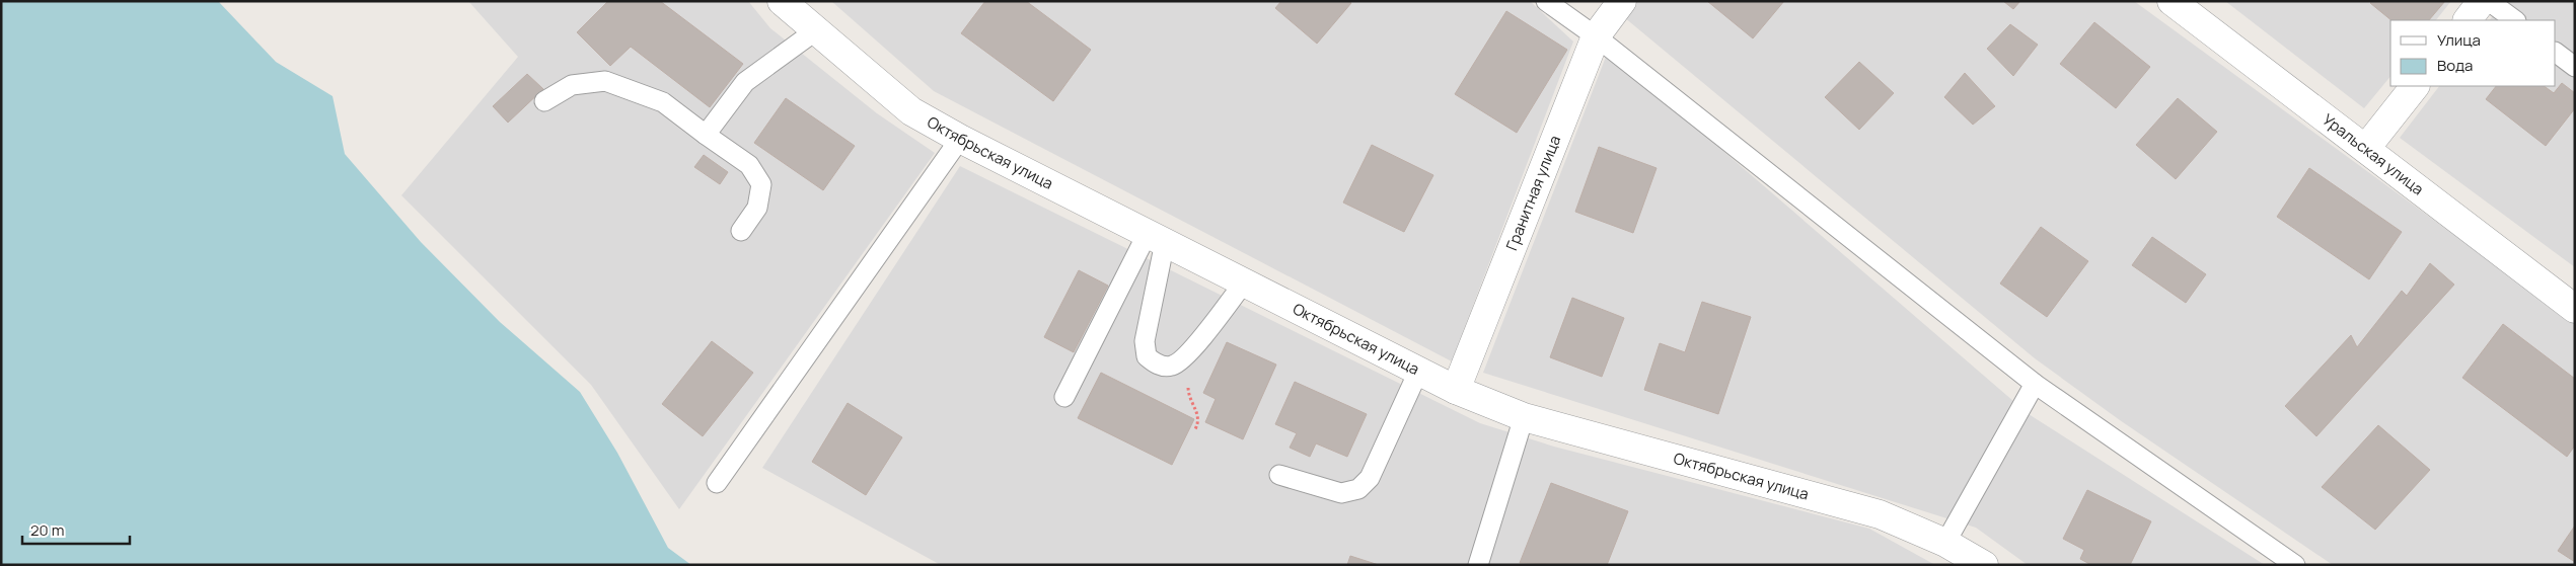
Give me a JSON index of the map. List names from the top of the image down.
{
  "streets": {
    "street": ["Октябрьская улица", "Уральская улица", "Гранитная улица"]
  },
  "crossings": [
    ["Октябрьская улица", "Гранитная улица"]
  ],
  "legend": ["Улица", "Вода"],
  "scale_bar": "20 m"
}
